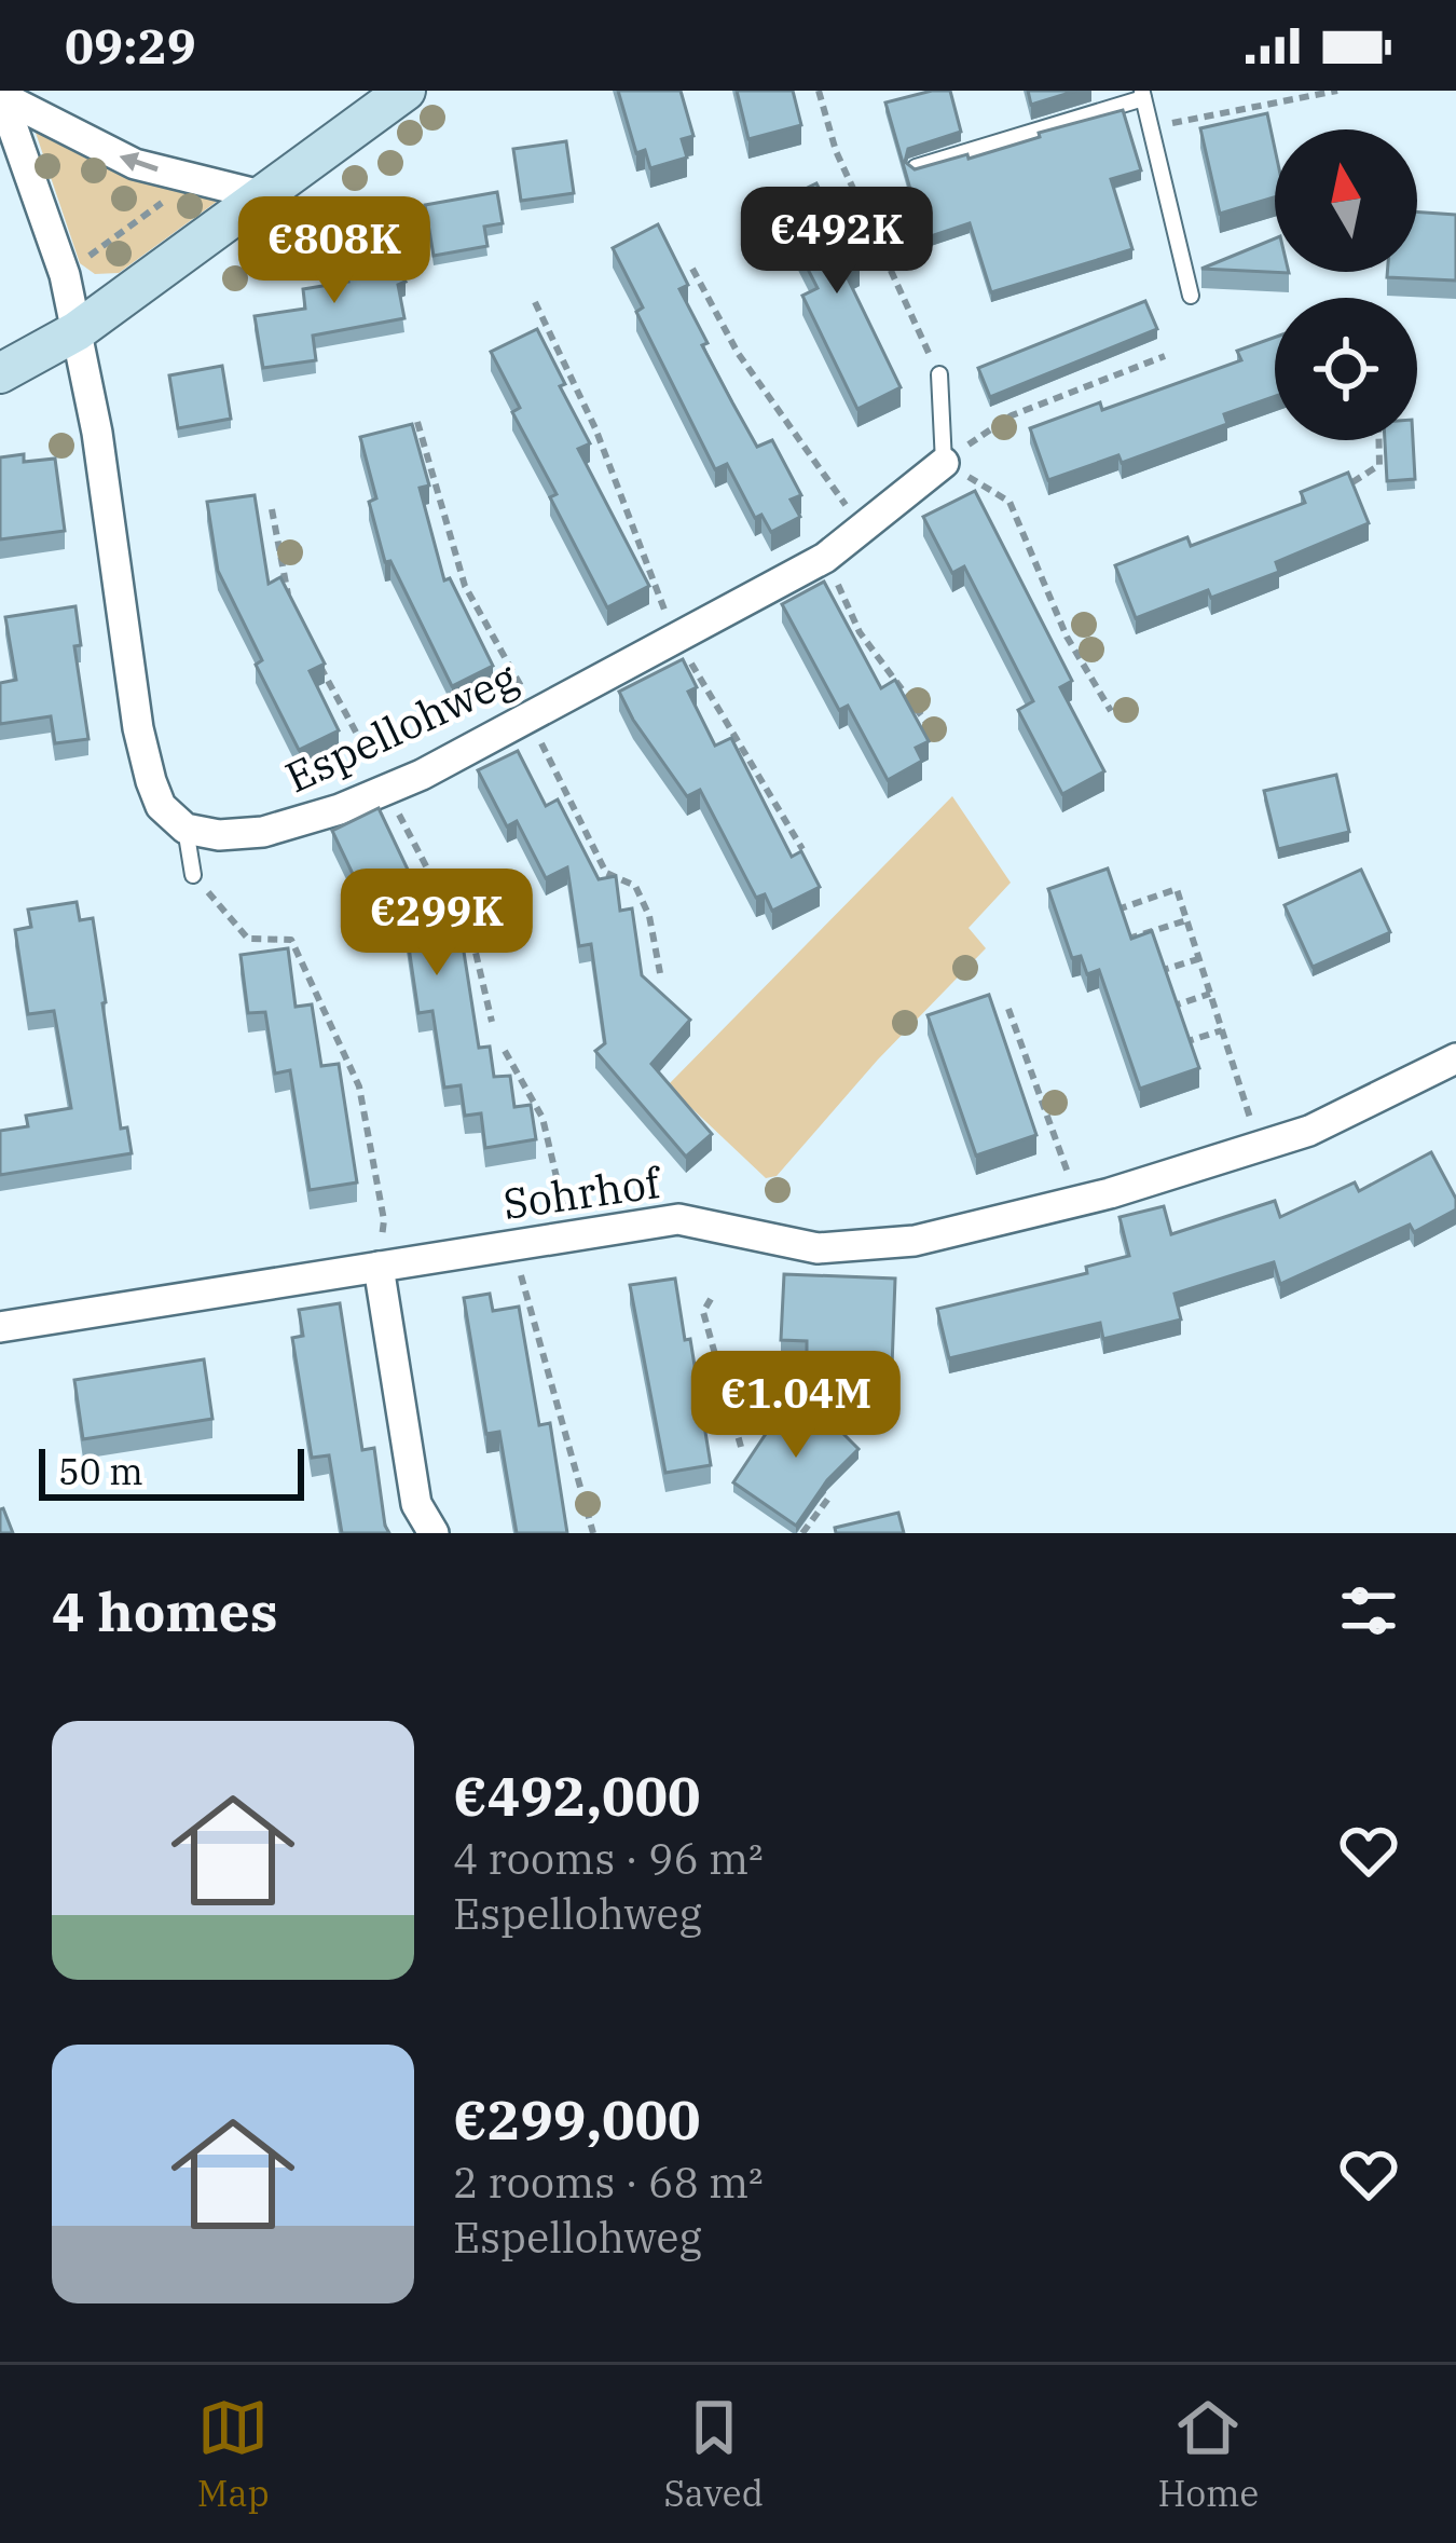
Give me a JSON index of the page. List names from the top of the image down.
{
  "streets": {
    "street": ["Espellohweg", "Sohrhof"]
  },
  "scale_bar": "50 m",
  "north": "top",
  "page": {
    "status": "09:29",
    "price": [
      "€492K",
      "€808K",
      "€299K",
      "€1.04M"
    ],
    "scale": "50 m",
    "heading": "4 homes",
    "list": [
      {
        "name": "€492,000",
        "note": "4 rooms · 96 m² · Espellohweg"
      },
      {
        "name": "€299,000",
        "note": "2 rooms · 68 m² · Espellohweg"
      }
    ],
    "tabs": ["Map", "Saved", "Home"]
  }
}
